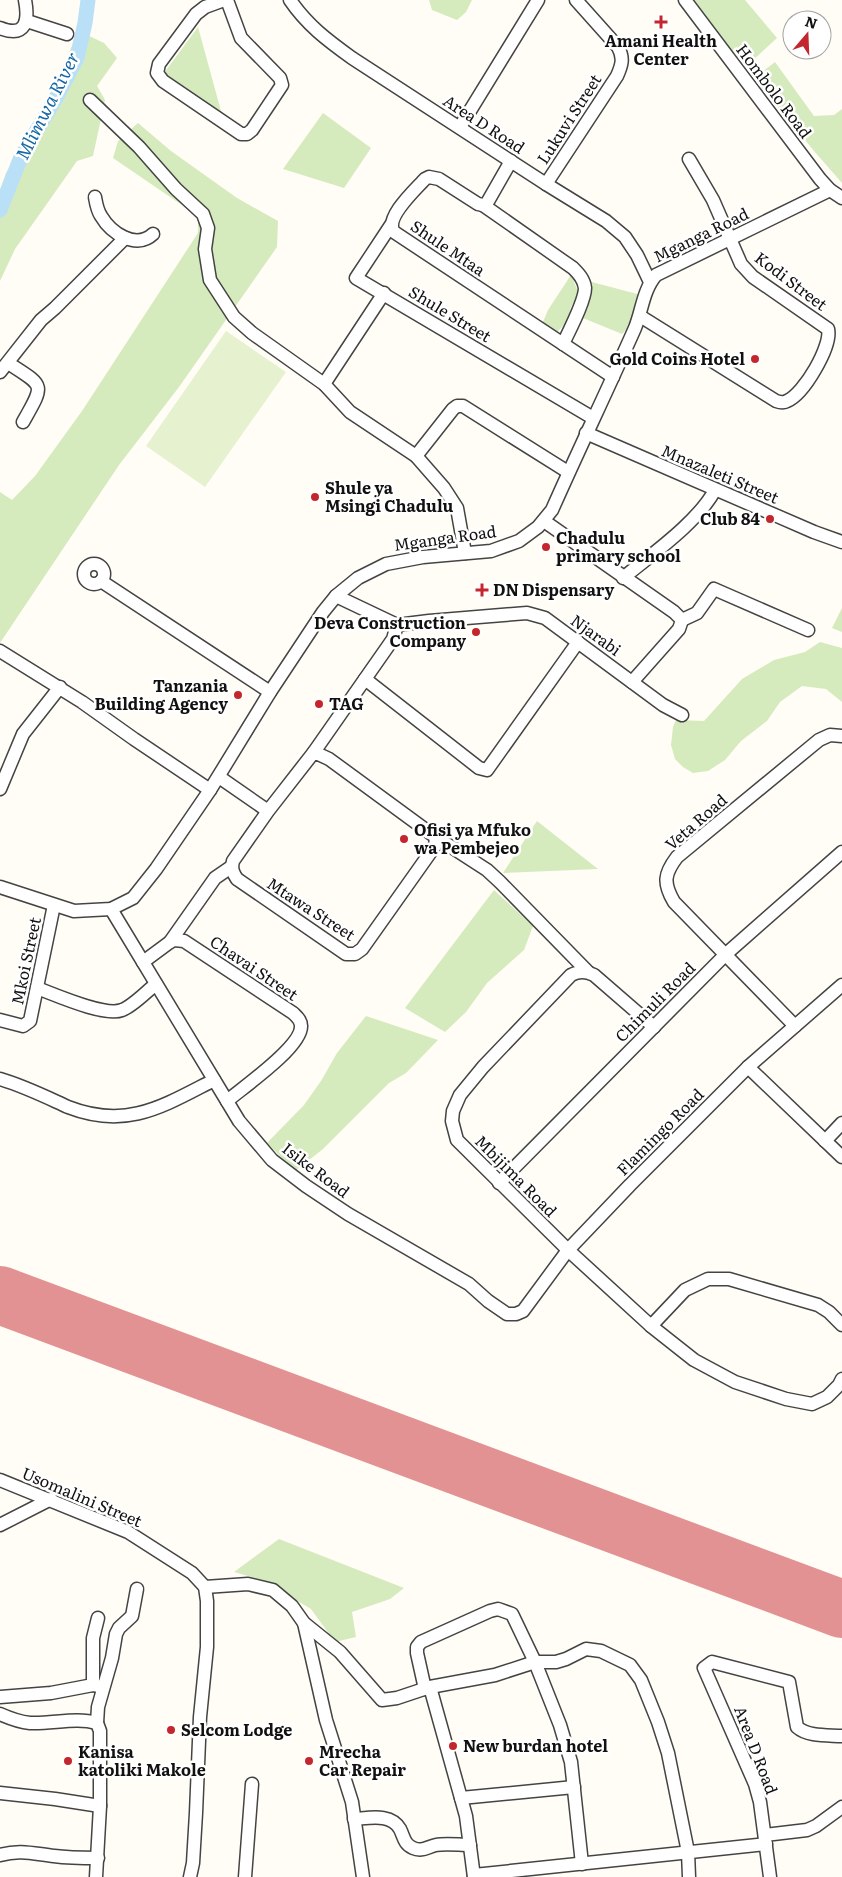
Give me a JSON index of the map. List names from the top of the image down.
{
  "streets": {
    "street": [
      "Hombolo Road",
      "Lukuvi Street",
      "Area D Road",
      "Mganga Road",
      "Shule Mtaa",
      "Kodi Street",
      "Shule Street",
      "Mnazaleti Street",
      "Njarabi",
      "Veta Road",
      "Mtawa Street",
      "Mkoi Street",
      "Chavai Street",
      "Chimuli Road",
      "Flamingo Road",
      "Isike Road",
      "Mbijima Road",
      "Usomalini Street"
    ]
  },
  "crossings": [
    ["Hombolo Road", "Mganga Road"],
    ["Lukuvi Street", "Area D Road"],
    ["Area D Road", "Mganga Road"],
    ["Mganga Road", "Shule Mtaa"],
    ["Mganga Road", "Kodi Street"],
    ["Mganga Road", "Shule Street"],
    ["Mganga Road", "Mnazaleti Street"],
    ["Mganga Road", "Isike Road"],
    ["Veta Road", "Chimuli Road"],
    ["Veta Road", "Flamingo Road"],
    ["Chavai Street", "Isike Road"],
    ["Chimuli Road", "Mbijima Road"],
    ["Flamingo Road", "Isike Road"],
    ["Flamingo Road", "Mbijima Road"]
  ],
  "water": ["Mlimwa River"],
  "places": {
    "health": ["Amani Health Center", "DN Dispensary"],
    "other": [
      "Gold Coins Hotel",
      "Shule ya Msingi Chadulu",
      "Club 84",
      "Chadulu primary school",
      "Deva Construction Company",
      "Tanzania Building Agency",
      "TAG",
      "Ofisi ya Mfuko wa Pembejeo",
      "Selcom Lodge",
      "New burdan hotel",
      "Kanisa katoliki Makole",
      "Mrecha Car Repair"
    ]
  },
  "north": "top"
}
